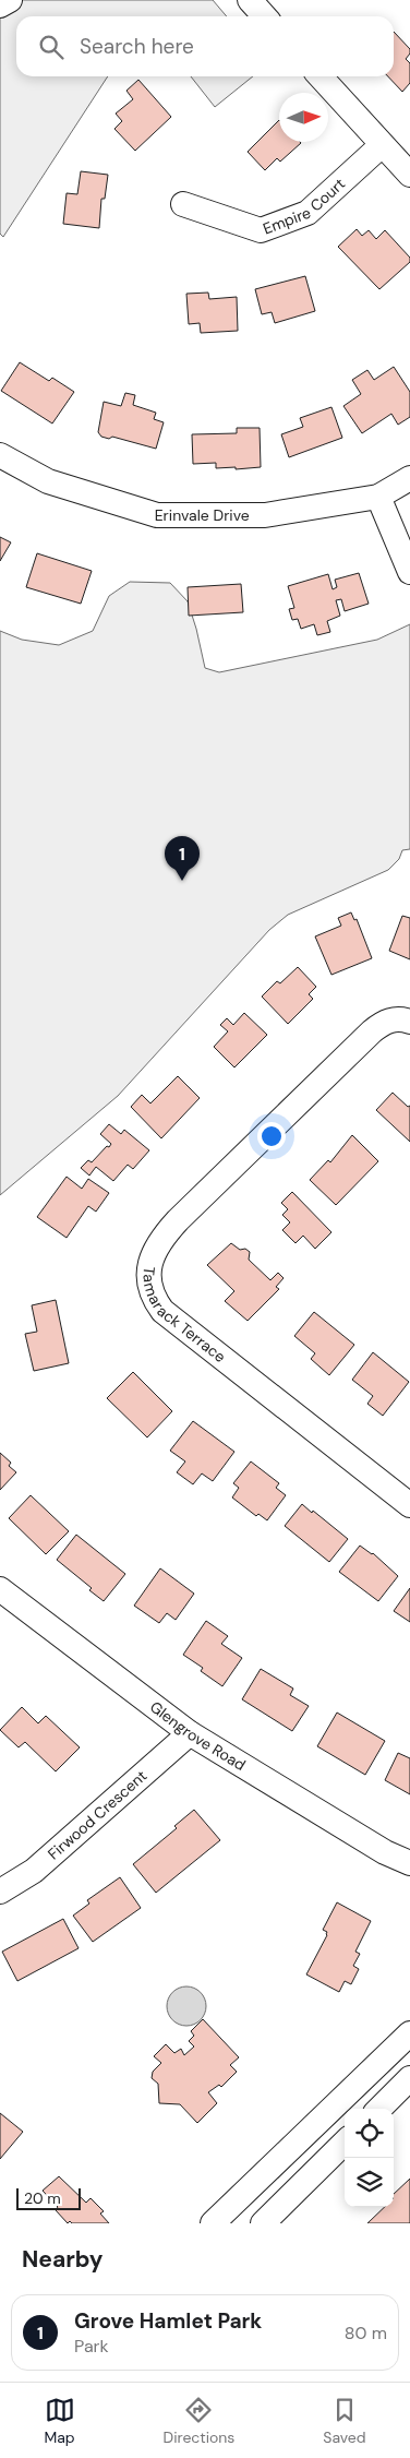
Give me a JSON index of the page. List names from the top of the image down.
{
  "streets": {
    "street": [
      "Empire Court",
      "Erinvale Drive",
      "Tamarack Terrace",
      "Glengrove Road",
      "Firwood Crescent"
    ]
  },
  "crossings": [
    ["Glengrove Road", "Firwood Crescent"]
  ],
  "scale_bar": "20 m",
  "north": "right",
  "page": {
    "search": "Search here",
    "pins": "1",
    "scale": "20 m",
    "heading": "Nearby",
    "list": [
      {
        "mark": "1",
        "name": "Grove Hamlet Park",
        "note": "Park",
        "value": "80 m"
      }
    ],
    "nav": ["Map", "Directions", "Saved"]
  }
}
